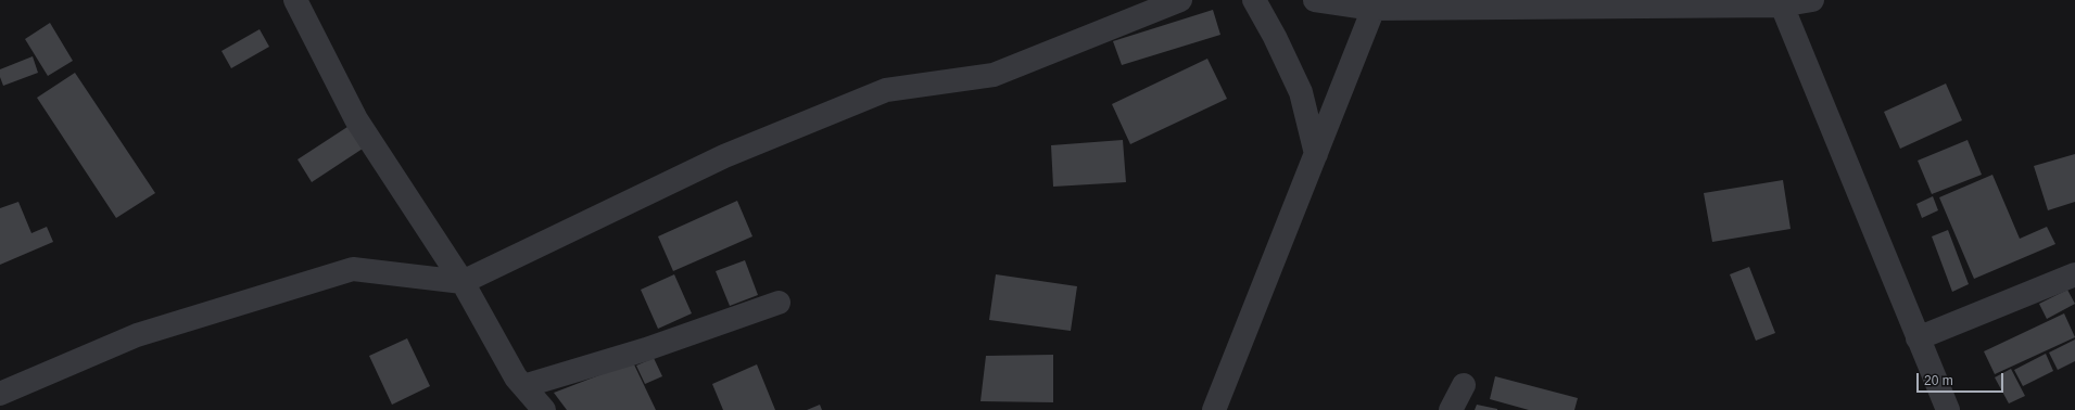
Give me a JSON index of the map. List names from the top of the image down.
{
  "scale_bar": "20 m"
}
